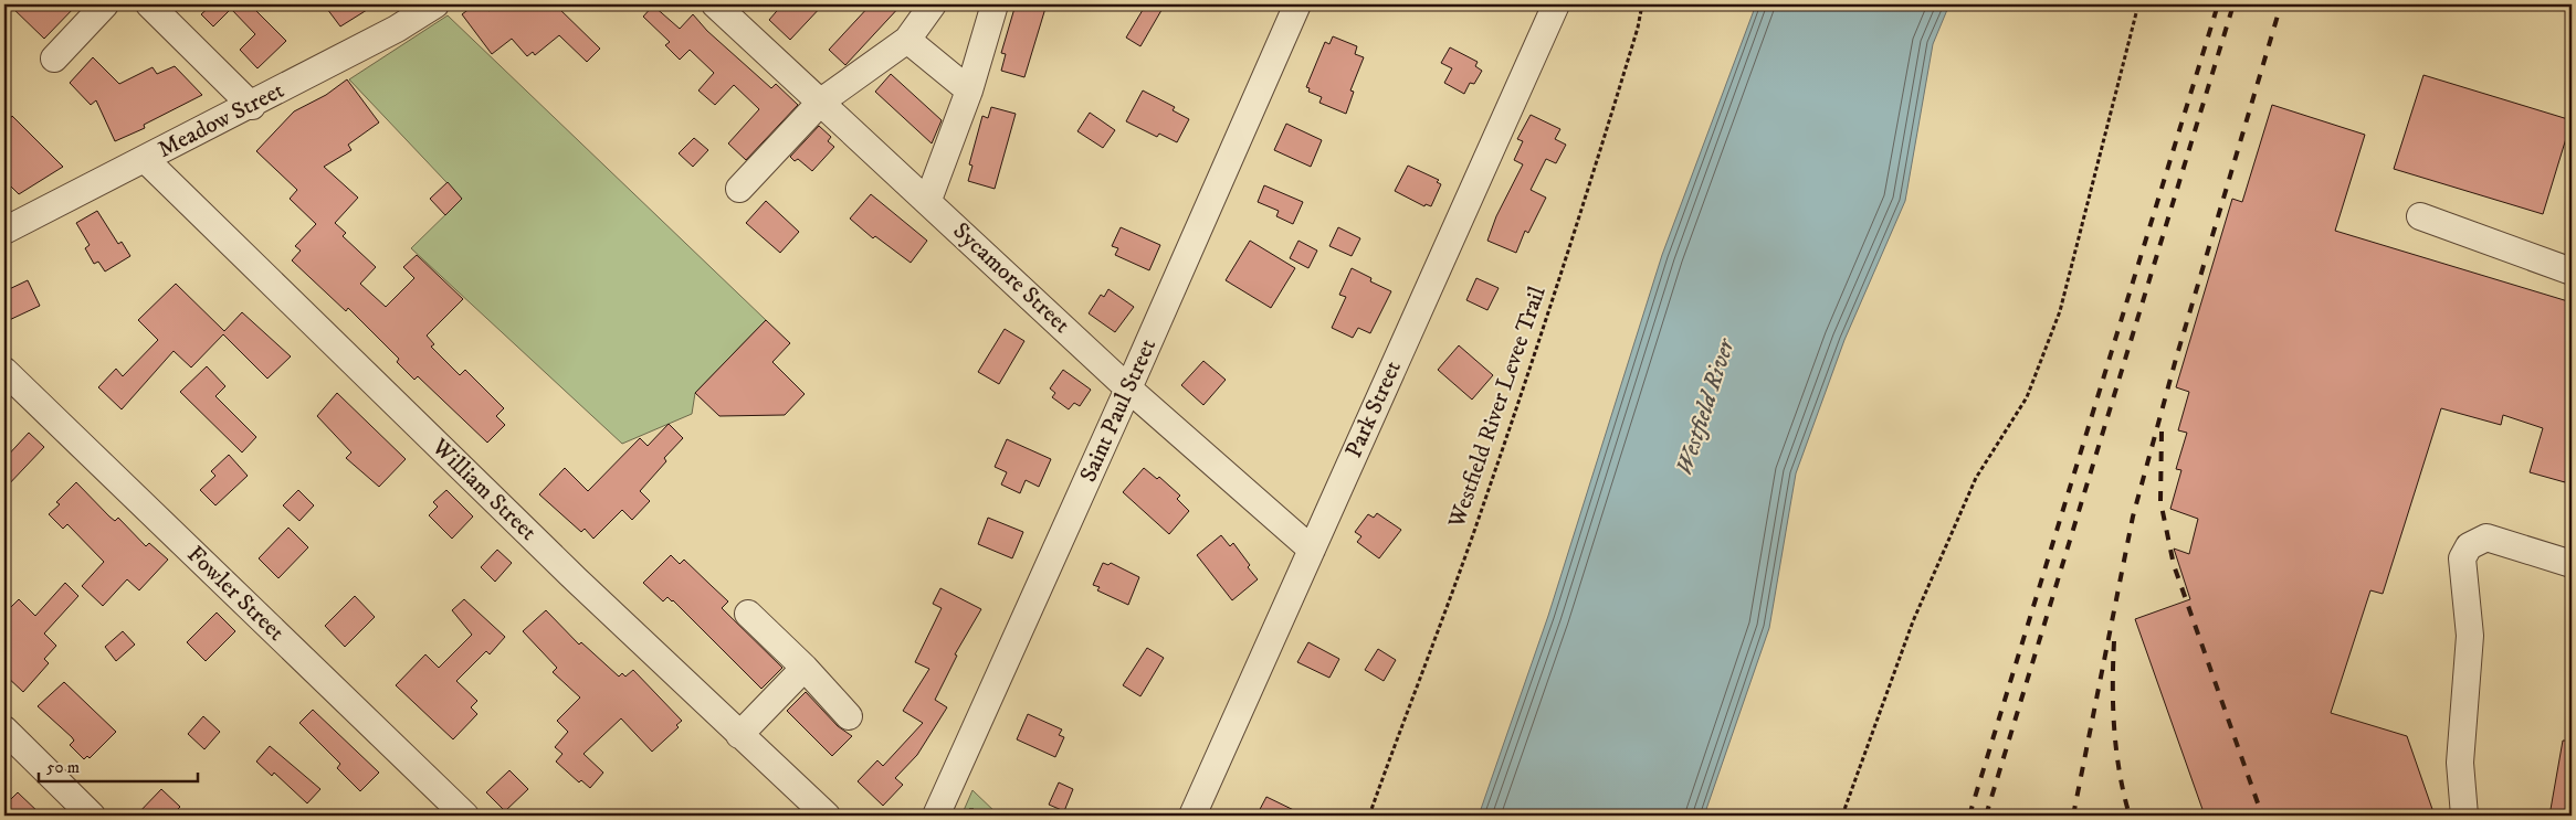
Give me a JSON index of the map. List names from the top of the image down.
{
  "streets": {
    "street": [
      "Meadow Street",
      "Sycamore Street",
      "Park Street",
      "Saint Paul Street",
      "William Street",
      "Fowler Street"
    ],
    "path": ["Westfield River Levee Trail"]
  },
  "crossings": [
    ["Meadow Street", "William Street"],
    ["Sycamore Street", "Park Street"],
    ["Sycamore Street", "Saint Paul Street"]
  ],
  "water": ["Westfield River"],
  "scale_bar": "50 m"
}
